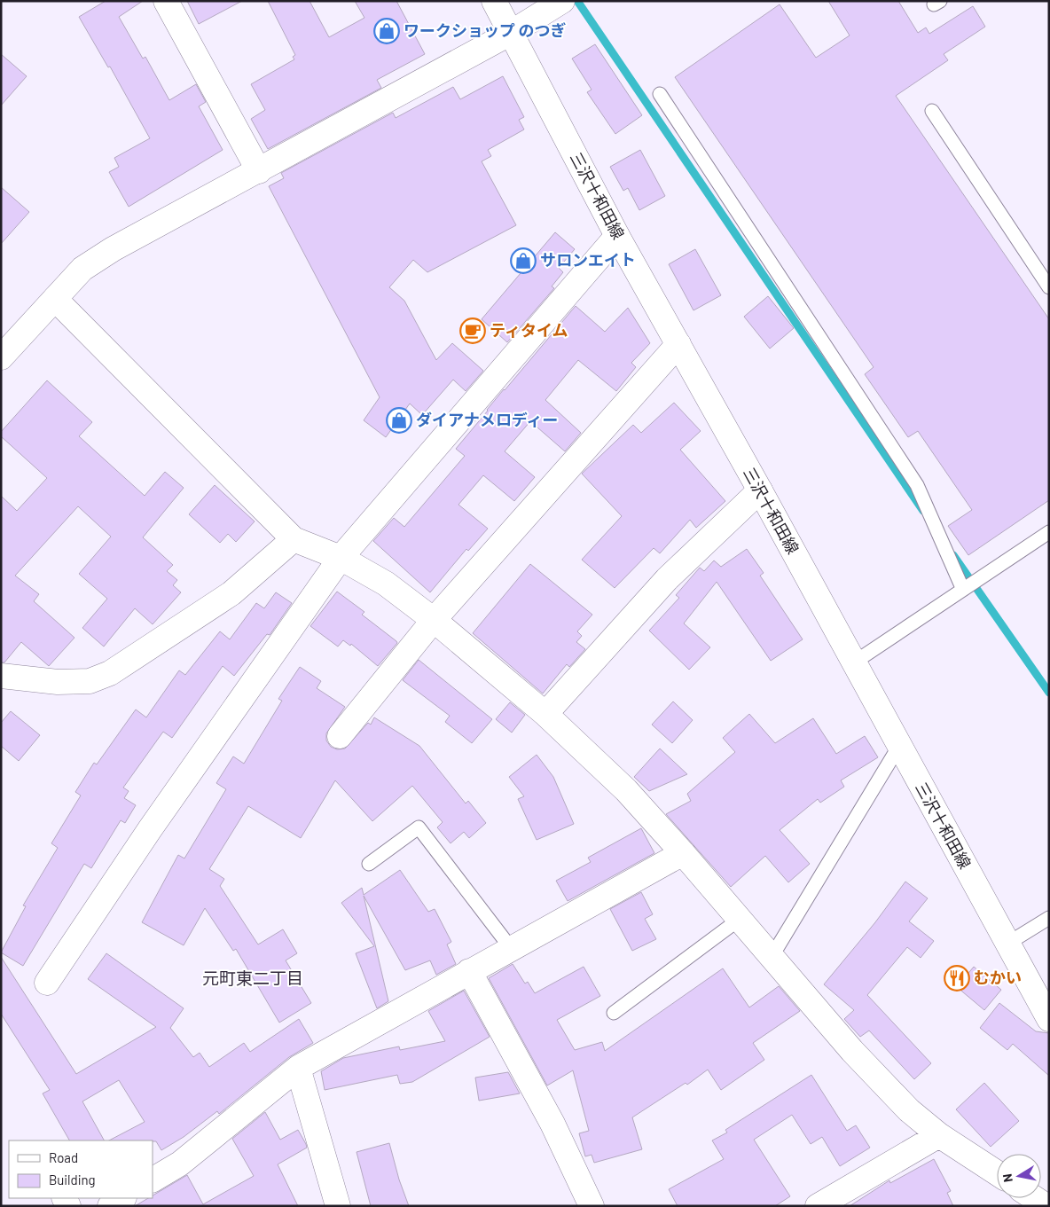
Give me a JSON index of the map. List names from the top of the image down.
{
  "streets": {
    "street": ["三沢十和田線"]
  },
  "districts": ["元町東二丁目"],
  "places": {
    "shop": ["ワークショップ のつぎ", "サロンエイト", "ダイアナメロディー"],
    "cafe": ["ティタイム"],
    "restaurant": ["むかい"]
  },
  "legend": ["Road", "Building"],
  "north": "left"
}
